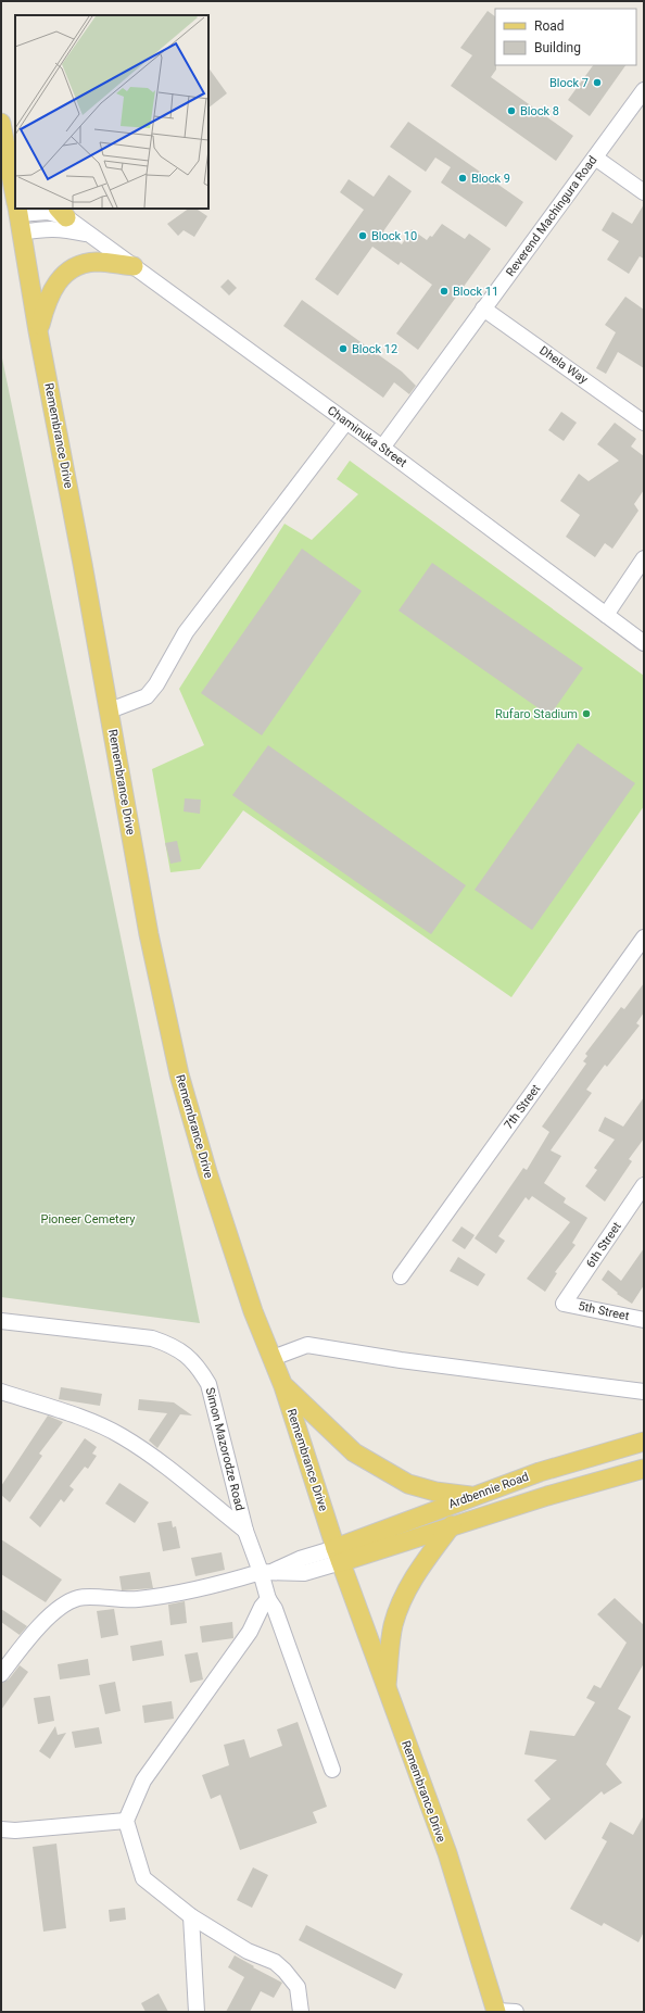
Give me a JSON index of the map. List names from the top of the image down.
{
  "streets": {
    "main road": ["Remembrance Drive", "Ardbennie Road"],
    "street": [
      "Reverend Machingura Road",
      "Dhela Way",
      "Chaminuka Street",
      "7th Street",
      "6th Street",
      "5th Street",
      "Simon Mazorodze Road"
    ]
  },
  "crossings": [
    ["Reverend Machingura Road", "Dhela Way"],
    ["Reverend Machingura Road", "Chaminuka Street"],
    ["Remembrance Drive", "Ardbennie Road"],
    ["6th Street", "5th Street"]
  ],
  "parks": ["Pioneer Cemetery"],
  "places": [
    "Block 7",
    "Block 8",
    "Block 9",
    "Block 10",
    "Block 11",
    "Block 12",
    "Rufaro Stadium"
  ],
  "legend": ["Road", "Building"]
}
